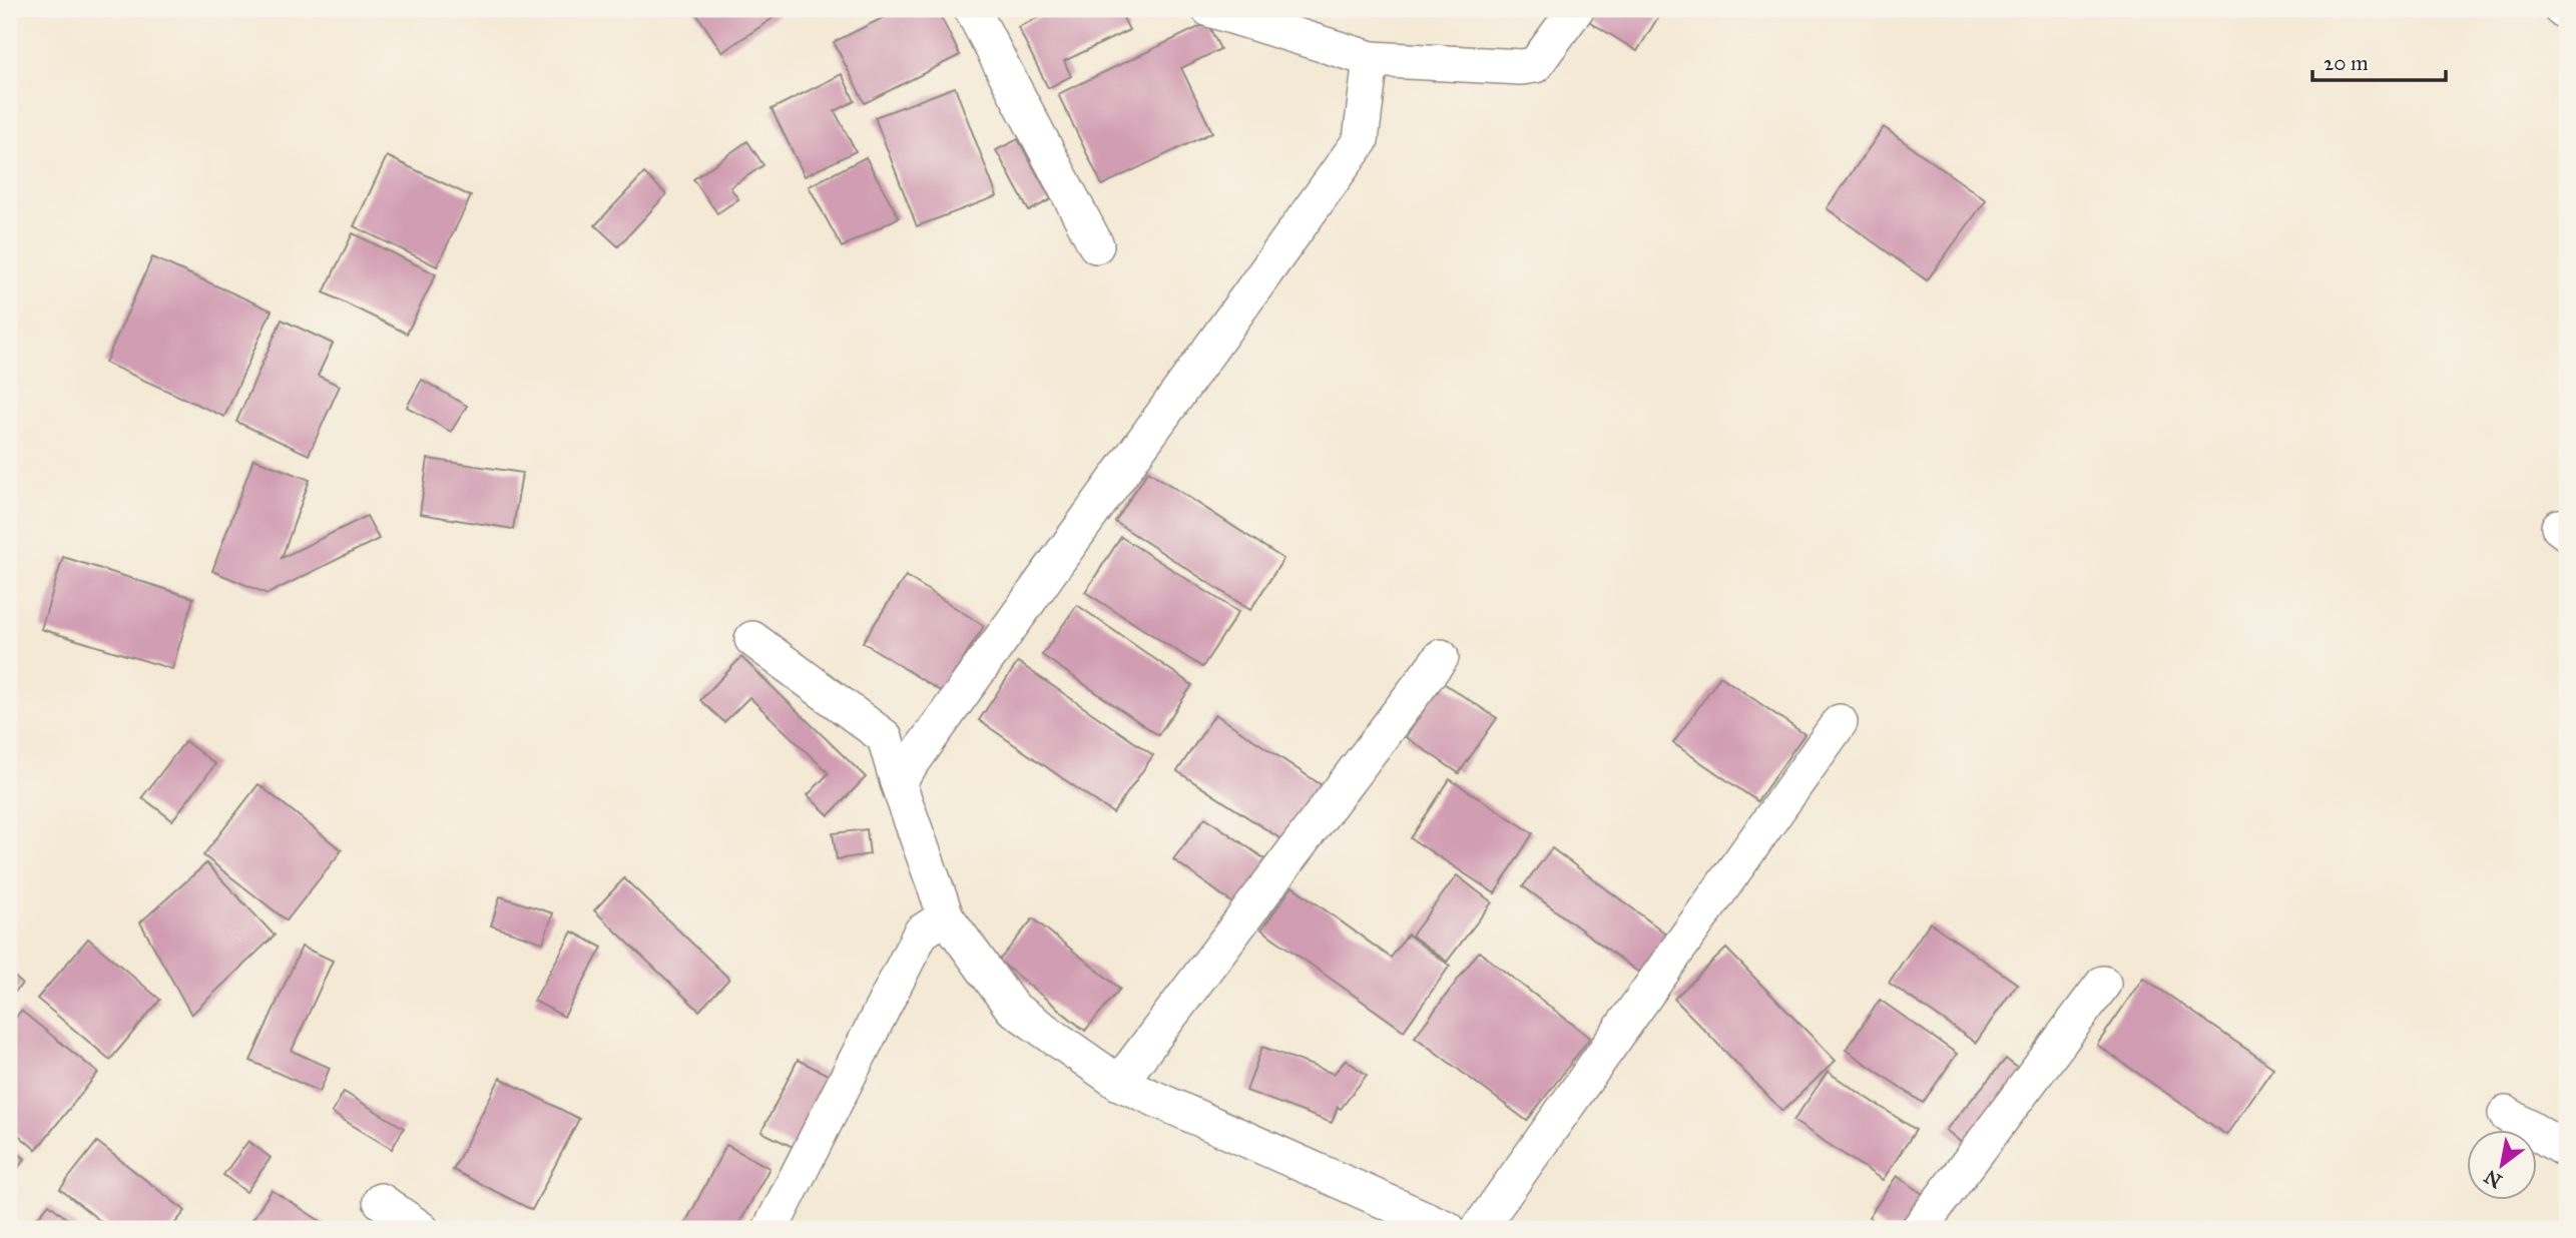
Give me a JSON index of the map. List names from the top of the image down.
{
  "scale_bar": "20 m",
  "north": "bottom left"
}
